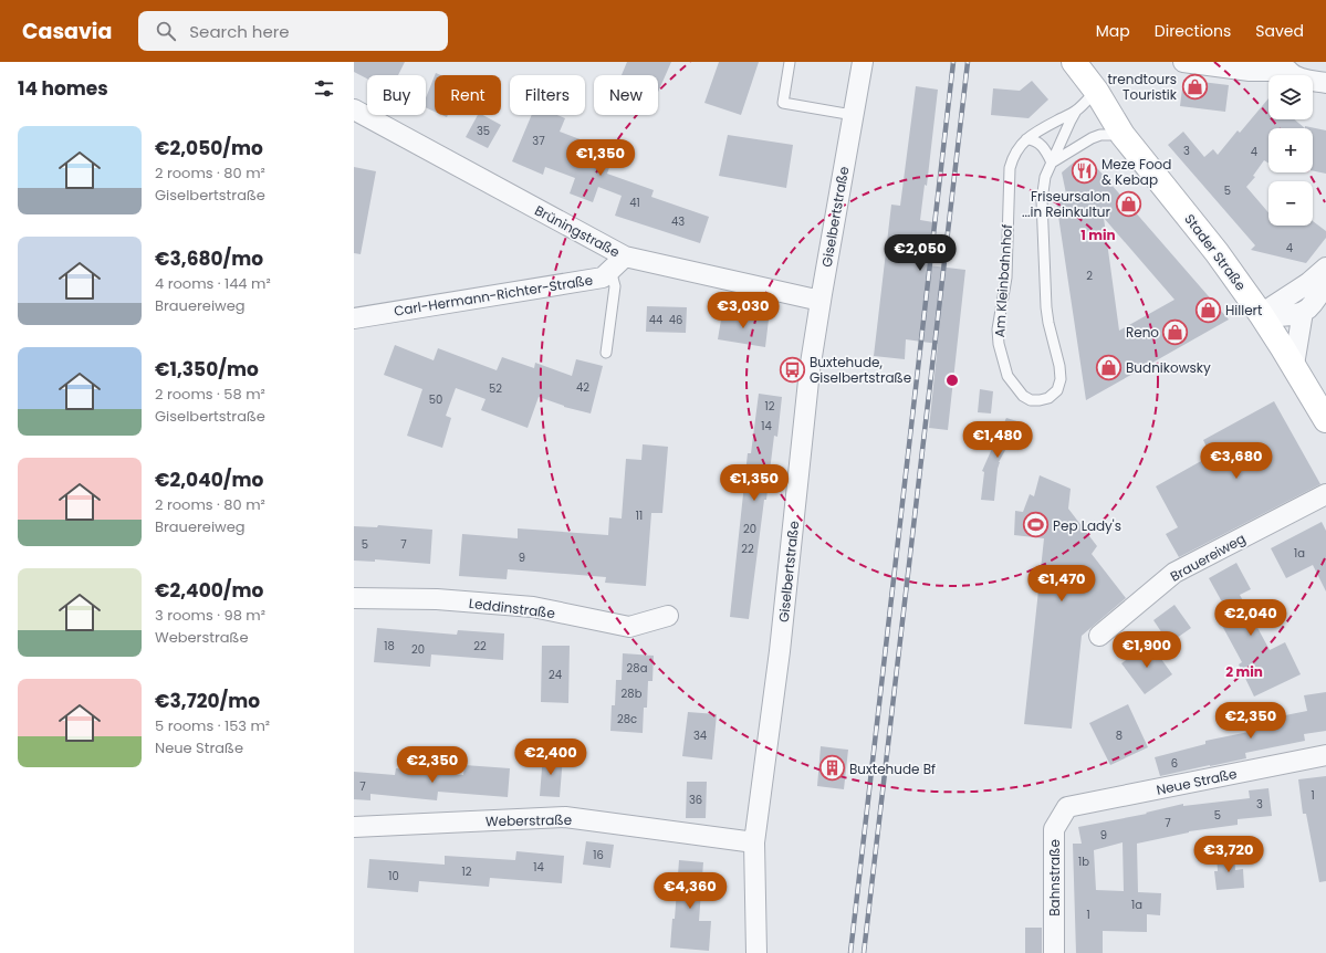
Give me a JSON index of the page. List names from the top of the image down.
{
  "streets": {
    "street": [
      "Giselbertstraße",
      "Brüningstraße",
      "Stader Straße",
      "Carl-Hermann-Richter-Straße",
      "Brauereiweg",
      "Leddinstraße",
      "Neue Straße",
      "Weberstraße",
      "Bahnstraße"
    ],
    "lane": ["Am Kleinbahnhof"]
  },
  "crossings": [
    ["Giselbertstraße", "Brüningstraße"],
    ["Giselbertstraße", "Weberstraße"],
    ["Brüningstraße", "Carl-Hermann-Richter-Straße"],
    ["Stader Straße", "Am Kleinbahnhof"],
    ["Neue Straße", "Bahnstraße"]
  ],
  "places": {
    "shop": [
      "trendtours Touristik",
      "Friseursalon ...in Reinkultur",
      "Hillert",
      "Reno",
      "Budnikowsky"
    ],
    "restaurant": ["Meze Food & Kebap"],
    "bus stop": ["Buxtehude, Giselbertstraße"],
    "sports": ["Pep Lady's"],
    "building": ["Buxtehude Bf"]
  },
  "house_numbers": [
    "35",
    "37",
    "3",
    "4",
    "5",
    "41",
    "43",
    "4",
    "2",
    "44",
    "46",
    "42",
    "52",
    "50",
    "12",
    "14",
    "11",
    "20",
    "5",
    "7",
    "22",
    "1a",
    "9",
    "18",
    "22",
    "20",
    "28a",
    "24",
    "28b",
    "28c",
    "34",
    "8",
    "6",
    "7",
    "1",
    "36",
    "3",
    "5",
    "7",
    "9",
    "16",
    "1b",
    "14",
    "12",
    "10",
    "1a",
    "1"
  ],
  "page": {
    "header": "Casavia",
    "search": "Search here",
    "nav": ["Map", "Directions", "Saved"],
    "heading": "14 homes",
    "map_buttons": ["+", "−"],
    "chip": [
      "Buy",
      "Rent",
      "Filters",
      "New"
    ],
    "list": [
      {
        "name": "€2,050/mo",
        "note": "2 rooms · 80 m² · Giselbertstraße"
      },
      {
        "name": "€3,680/mo",
        "note": "4 rooms · 144 m² · Brauereiweg"
      },
      {
        "name": "€1,350/mo",
        "note": "2 rooms · 58 m² · Giselbertstraße"
      },
      {
        "name": "€2,040/mo",
        "note": "2 rooms · 80 m² · Brauereiweg"
      },
      {
        "name": "€2,400/mo",
        "note": "3 rooms · 98 m² · Weberstraße"
      },
      {
        "name": "€3,720/mo",
        "note": "5 rooms · 153 m² · Neue Straße"
      }
    ],
    "price": [
      "€1,350",
      "€2,050",
      "€3,030",
      "€1,480",
      "€3,680",
      "€1,350",
      "€1,470",
      "€2,040",
      "€1,900",
      "€2,350",
      "€2,400",
      "€2,350",
      "€3,720",
      "€4,360"
    ]
  },
  "rings": ["1 min", "2 min"]
}
